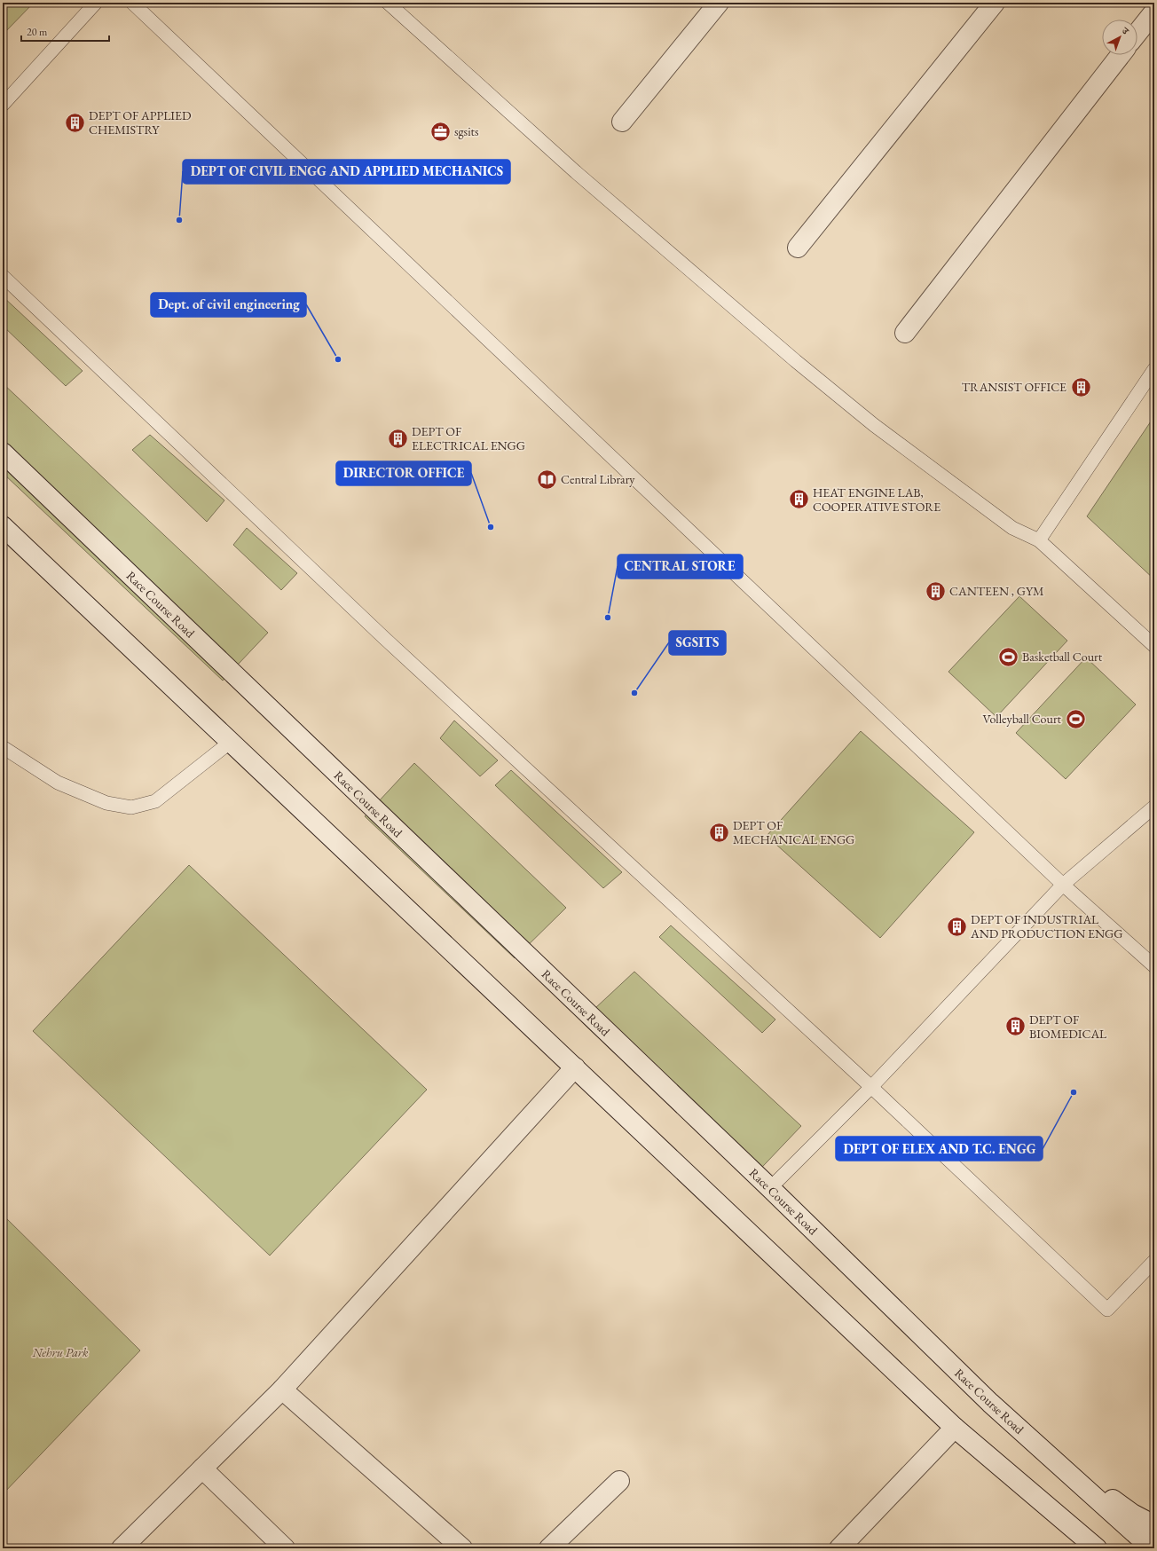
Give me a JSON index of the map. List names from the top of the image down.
{
  "streets": {
    "street": ["Race Course Road"]
  },
  "parks": ["Nehru Park"],
  "places": {
    "building": [
      "DEPT OF APPLIED CHEMISTRY",
      "TRANSIST OFFICE",
      "DEPT OF ELECTRICAL ENGG",
      "HEAT ENGINE LAB, COOPERATIVE STORE",
      "CANTEEN , GYM",
      "DEPT OF MECHANICAL ENGG",
      "DEPT OF INDUSTRIAL AND PRODUCTION ENGG",
      "DEPT OF BIOMEDICAL"
    ],
    "office": ["sgsits"],
    "other": [
      "DEPT OF CIVIL ENGG AND APPLIED MECHANICS",
      "Dept. of civil engineering",
      "DIRECTOR OFFICE",
      "CENTRAL STORE",
      "SGSITS",
      "DEPT OF ELEX AND T.C. ENGG"
    ],
    "library": ["Central Library"],
    "sports": ["Basketball Court", "Volleyball Court"]
  },
  "scale_bar": "20 m",
  "north": "top right"
}
